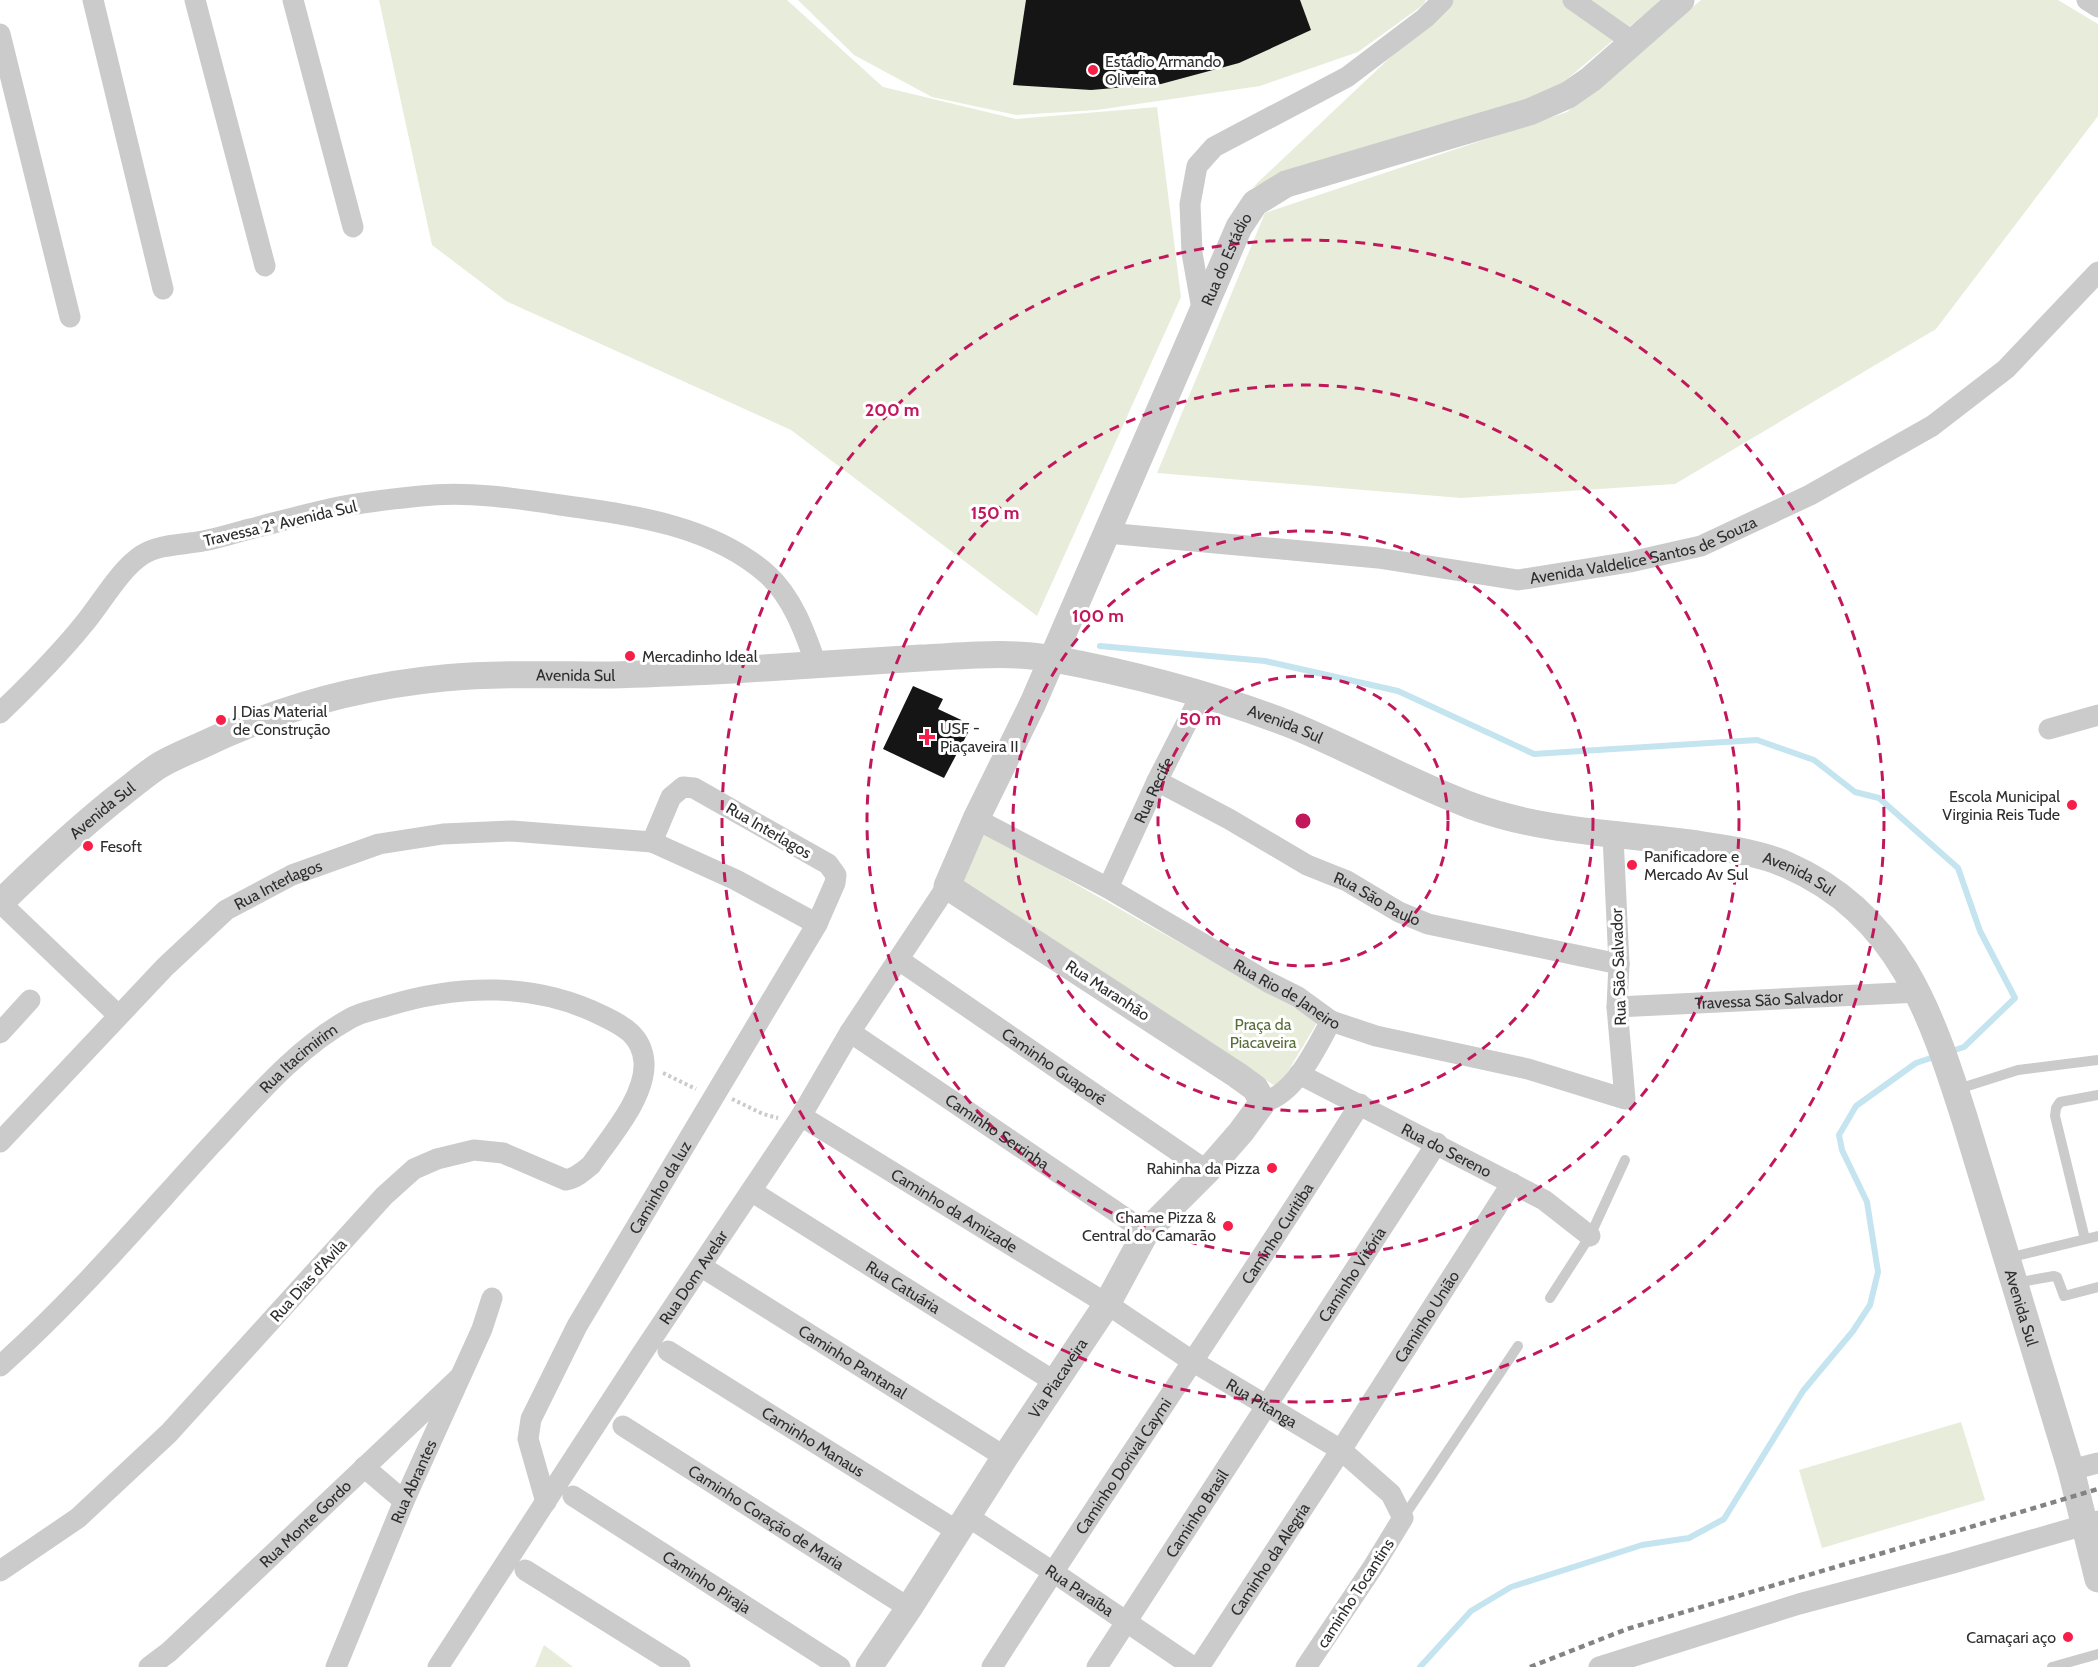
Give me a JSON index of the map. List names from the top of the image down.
{
  "streets": {
    "street": [
      "Rua do Estádio",
      "Travessa 2ª Avenida Sul",
      "Avenida Valdelice Santos de Souza",
      "Avenida Sul",
      "Rua Recife",
      "Rua Interlagos",
      "Rua São Paulo",
      "Rua São Salvador",
      "Rua Maranhão",
      "Rua Rio de Janeiro",
      "Travessa São Salvador",
      "Rua Itacimirim",
      "Caminho Guaporé",
      "Caminho Serrinha",
      "Rua do Sereno",
      "Caminho da luz",
      "Caminho da Amizade",
      "Caminho Curitiba",
      "Caminho Vitória",
      "Rua Dom Avelar",
      "Rua Dias d'Avila",
      "Rua Catuária",
      "Caminho União",
      "Caminho Pantanal",
      "Via Piacaveira",
      "Rua Pitanga",
      "Caminho Manaus",
      "Caminho Dorival Caymi",
      "Rua Abrantes",
      "Caminho Brasil",
      "Caminho Coração de Maria",
      "Rua Monte Gordo",
      "Caminho da Alegria",
      "Caminho Piraja",
      "Rua Paraíba",
      "caminho Tocantins"
    ]
  },
  "crossings": [
    ["Rua do Estádio", "Avenida Valdelice Santos de Souza"],
    ["Rua do Estádio", "Avenida Sul"],
    ["Rua do Estádio", "Rua Maranhão"],
    ["Rua do Estádio", "Rua Rio de Janeiro"],
    ["Rua do Estádio", "Rua Dom Avelar"],
    ["Travessa 2ª Avenida Sul", "Avenida Sul"],
    ["Avenida Sul", "Rua Recife"],
    ["Avenida Sul", "Rua São Salvador"],
    ["Avenida Sul", "Travessa São Salvador"],
    ["Rua Recife", "Rua São Paulo"],
    ["Rua Recife", "Rua Rio de Janeiro"],
    ["Rua Interlagos", "Caminho da luz"],
    ["Rua São Paulo", "Rua São Salvador"],
    ["Rua São Salvador", "Rua Rio de Janeiro"],
    ["Rua São Salvador", "Travessa São Salvador"],
    ["Rua Maranhão", "Rua Dom Avelar"],
    ["Rua Maranhão", "Via Piacaveira"],
    ["Rua Itacimirim", "Rua Dias d'Avila"],
    ["Caminho Guaporé", "Rua Dom Avelar"],
    ["Caminho Guaporé", "Via Piacaveira"],
    ["Caminho Serrinha", "Rua Dom Avelar"],
    ["Caminho Serrinha", "Via Piacaveira"],
    ["Rua do Sereno", "Caminho Curitiba"],
    ["Rua do Sereno", "Caminho Vitória"],
    ["Rua do Sereno", "Caminho União"],
    ["Caminho da luz", "Rua Dom Avelar"],
    ["Caminho da Amizade", "Rua Dom Avelar"],
    ["Caminho da Amizade", "Via Piacaveira"],
    ["Caminho da Amizade", "Rua Pitanga"],
    ["Caminho Curitiba", "Rua Pitanga"],
    ["Caminho Curitiba", "Caminho Dorival Caymi"],
    ["Caminho Vitória", "Rua Pitanga"],
    ["Caminho Vitória", "Caminho Brasil"],
    ["Rua Dom Avelar", "Rua Catuária"],
    ["Rua Dom Avelar", "Caminho Pantanal"],
    ["Rua Catuária", "Via Piacaveira"],
    ["Caminho União", "Rua Pitanga"],
    ["Caminho União", "Caminho da Alegria"],
    ["Caminho Pantanal", "Via Piacaveira"],
    ["Via Piacaveira", "Rua Pitanga"],
    ["Via Piacaveira", "Caminho Manaus"],
    ["Via Piacaveira", "Caminho Coração de Maria"],
    ["Via Piacaveira", "Rua Paraíba"],
    ["Rua Pitanga", "Caminho Dorival Caymi"],
    ["Rua Pitanga", "Caminho Brasil"],
    ["Rua Pitanga", "Caminho da Alegria"],
    ["Rua Pitanga", "caminho Tocantins"],
    ["Caminho Manaus", "Rua Paraíba"],
    ["Caminho Dorival Caymi", "Rua Paraíba"],
    ["Rua Abrantes", "Rua Monte Gordo"],
    ["Caminho Brasil", "Rua Paraíba"]
  ],
  "parks": ["Praça da Piacaveira"],
  "places": {
    "other": [
      "Estádio Armando Oliveira",
      "Mercadinho Ideal",
      "J Dias Material de Construção",
      "Escola Municipal Virginia Reis Tude",
      "Fesoft",
      "Panificadore e Mercado Av Sul",
      "Rahinha da Pizza",
      "Chame Pizza & Central do Camarão",
      "Camaçari aço"
    ],
    "health": ["USF - Piaçaveira II"]
  },
  "rings": [
    "200 m",
    "150 m",
    "100 m",
    "50 m"
  ]
}
